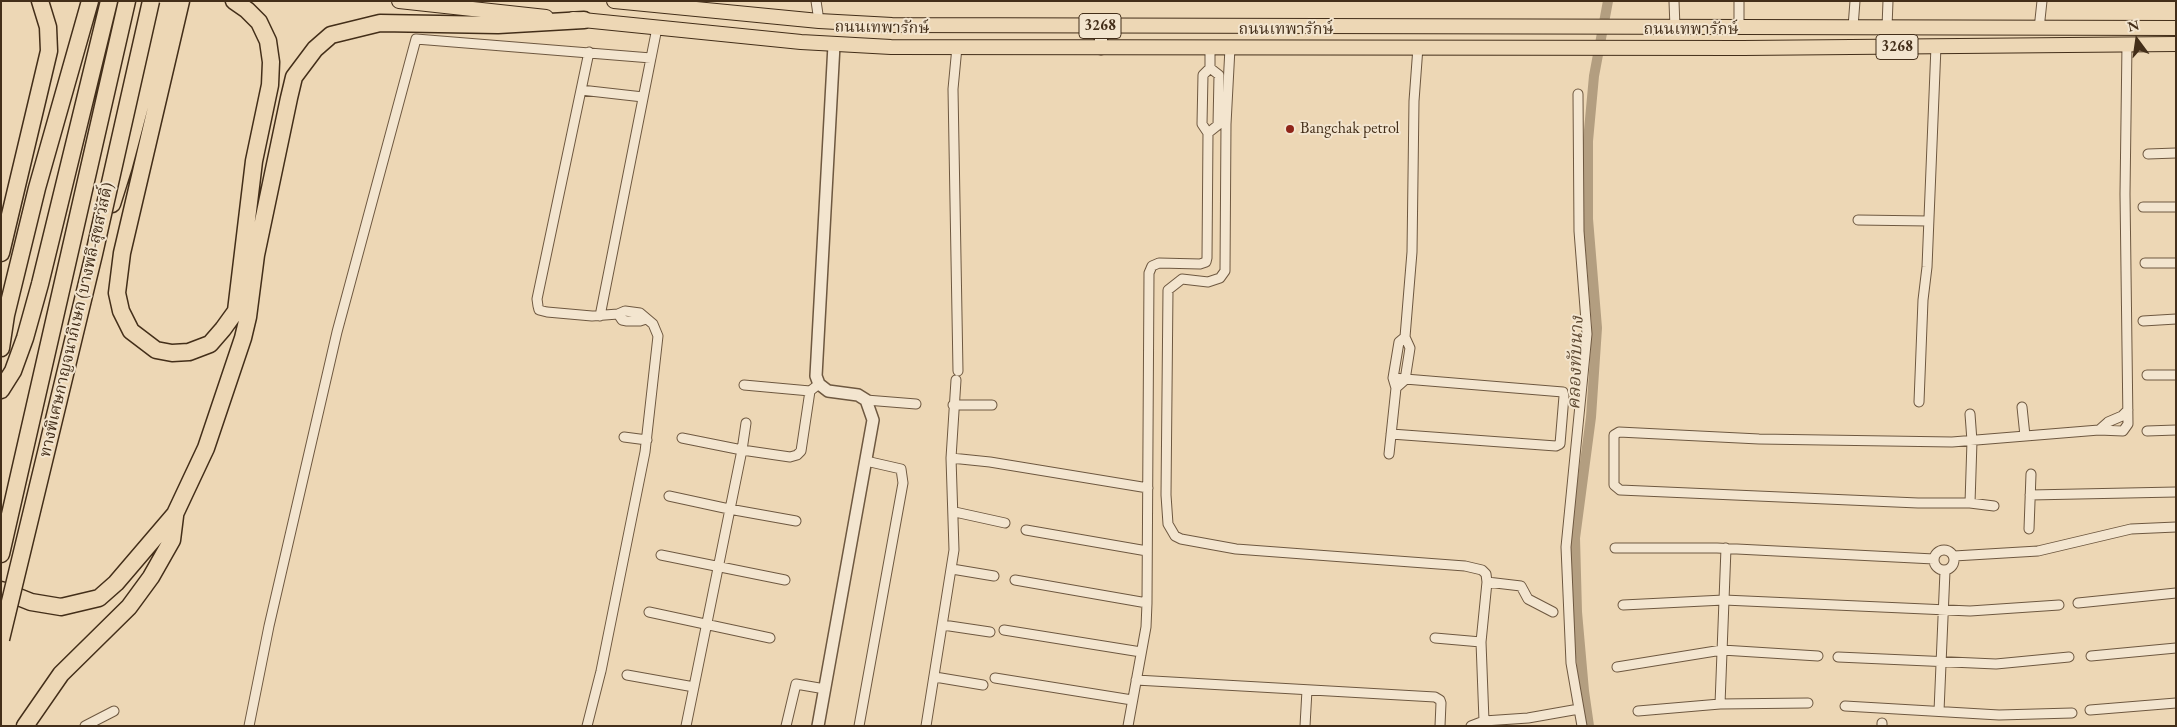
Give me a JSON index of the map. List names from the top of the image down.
{
  "streets": {
    "highway": ["ทางพิเศษกาญจนาภิเษก (บางพลี-สุขสวัสดิ์)"],
    "main road": ["3268", "ถนนเทพารักษ์"]
  },
  "water": ["คลองทับนาง"],
  "places": ["Bangchak petrol"],
  "north": "top"
}
